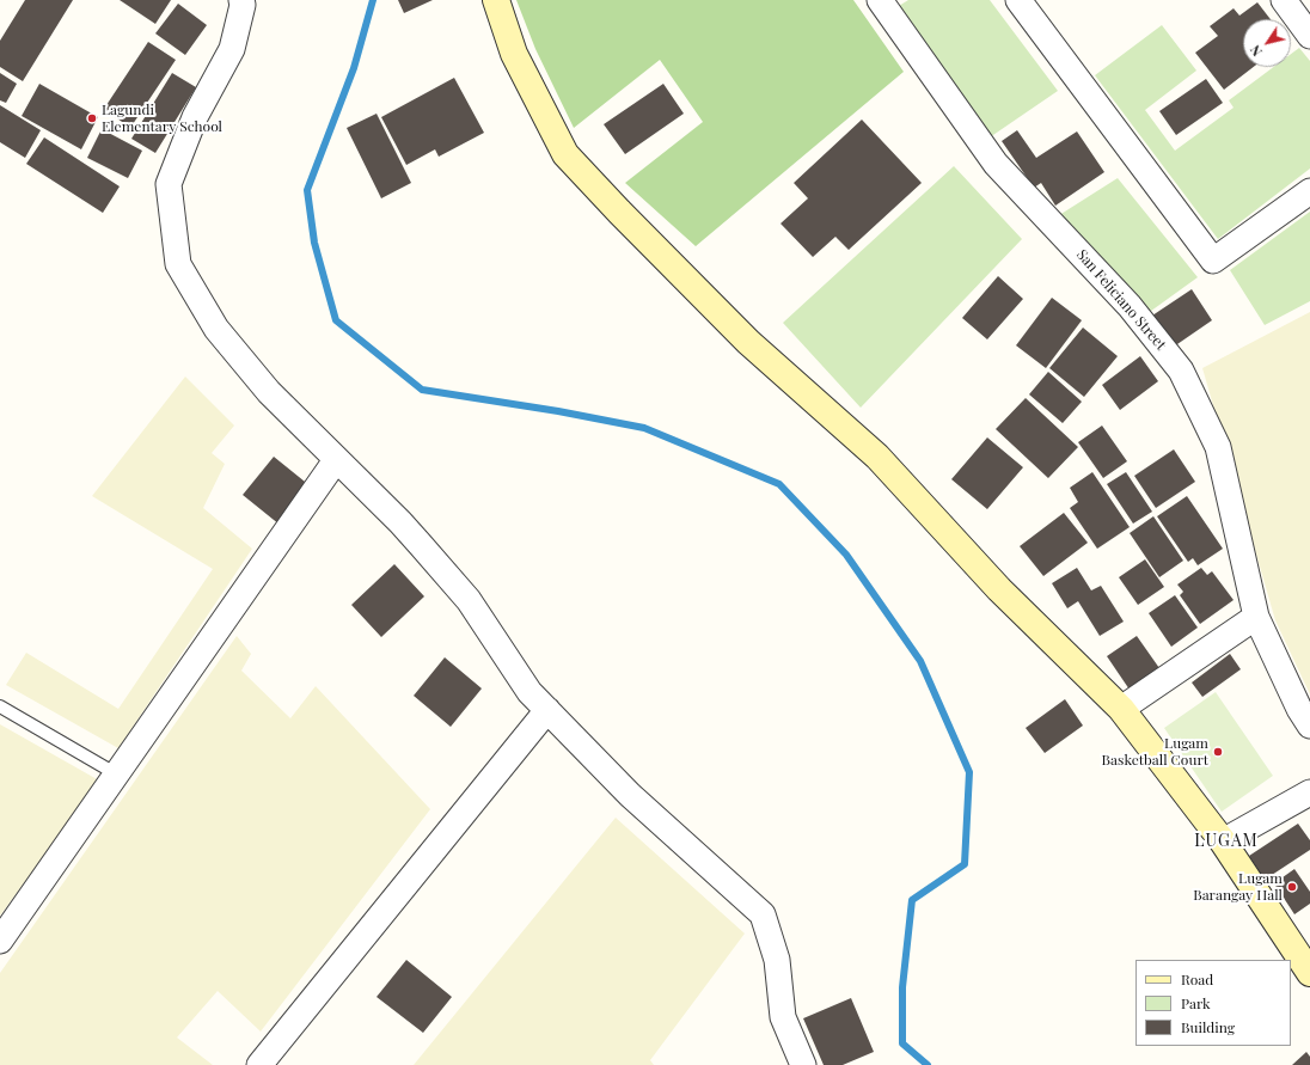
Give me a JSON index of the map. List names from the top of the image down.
{
  "streets": {
    "street": ["San Feliciano Street"]
  },
  "districts": ["LUGAM"],
  "places": ["Lagundi Elementary School", "Lugam Basketball Court", "Lugam Barangay Hall"],
  "legend": ["Road", "Park", "Building"],
  "north": "bottom left"
}
